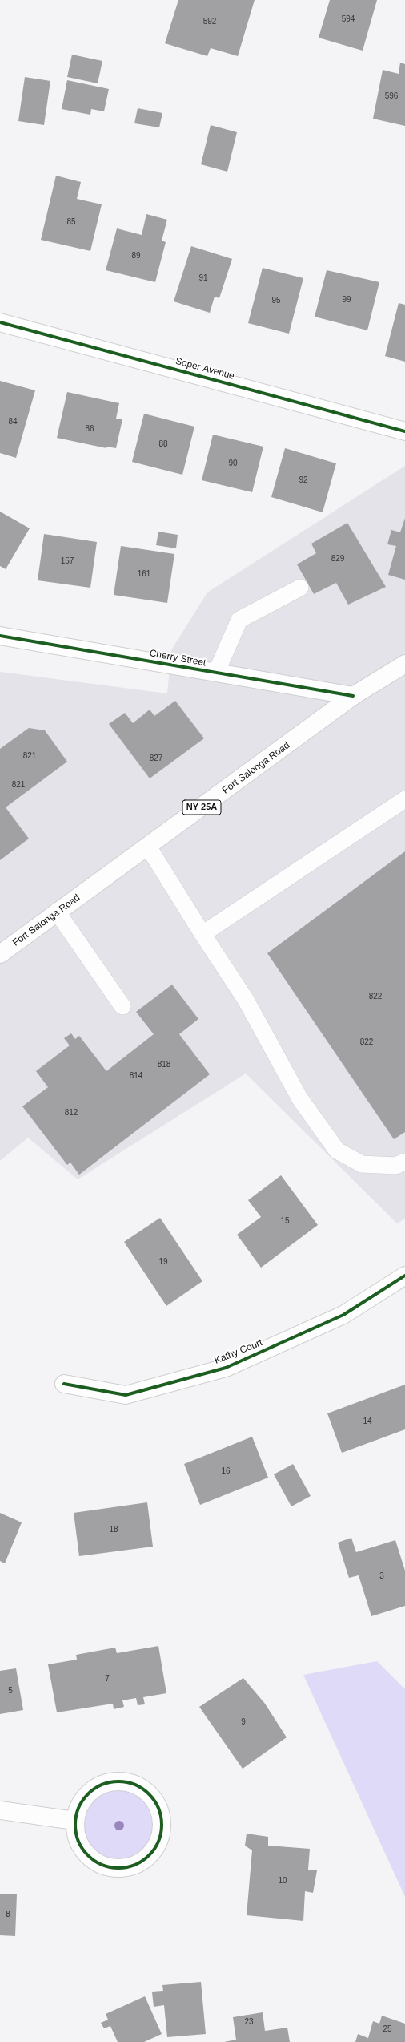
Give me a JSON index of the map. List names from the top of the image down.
{
  "streets": {
    "street": [
      "Soper Avenue",
      "Cherry Street",
      "Fort Salonga Road",
      "NY 25A",
      "Kathy Court"
    ]
  },
  "crossings": [
    ["Cherry Street", "Fort Salonga Road"]
  ],
  "house_numbers": [
    "594",
    "592",
    "596",
    "85",
    "89",
    "91",
    "99",
    "95",
    "84",
    "86",
    "88",
    "90",
    "92",
    "829",
    "157",
    "161",
    "821",
    "827",
    "821",
    "822",
    "822",
    "818",
    "814",
    "812",
    "15",
    "19",
    "14",
    "16",
    "18",
    "3",
    "7",
    "5",
    "9",
    "10",
    "8",
    "23",
    "25"
  ]
}
